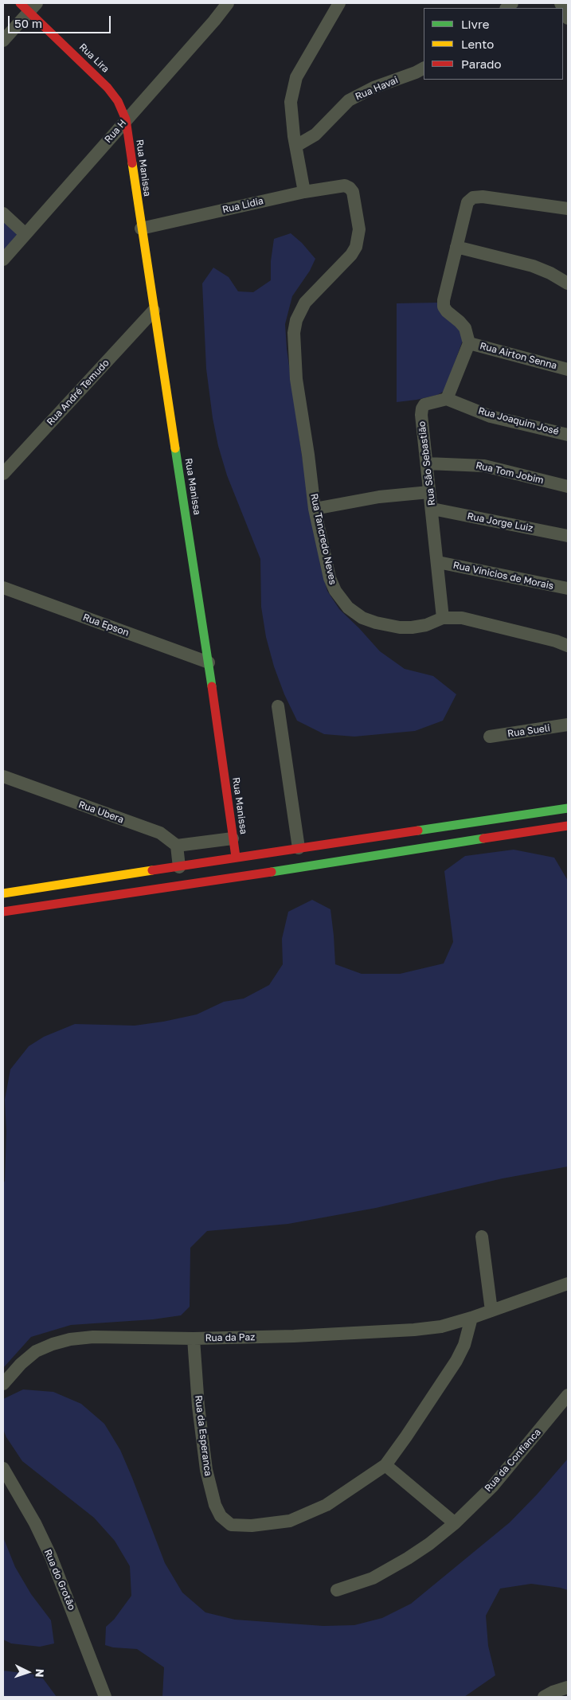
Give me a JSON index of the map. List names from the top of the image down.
{
  "streets": {
    "main road": ["Rua Lira", "Rua Manissa"],
    "street": [
      "Rua Havai",
      "Rua H",
      "Rua Lidia",
      "Rua Airton Senna",
      "Rua André Temudo",
      "Rua Joaquim José",
      "Rua Sāo Sebastiāo",
      "Rua Tom Jobim",
      "Rua Jorge Luiz",
      "Rua Tancredo Neves",
      "Rua Vinicios de Morais",
      "Rua Epson",
      "Rua Sueli",
      "Rua Ubera",
      "Rua da Paz",
      "Rua da Esperanca",
      "Rua da Confianca",
      "Rua do Grotão"
    ]
  },
  "crossings": [
    ["Rua Lira", "Rua H"],
    ["Rua Lira", "Rua Manissa"],
    ["Rua H", "Rua Manissa"],
    ["Rua Manissa", "Rua Lidia"],
    ["Rua Manissa", "Rua André Temudo"],
    ["Rua Manissa", "Rua Epson"],
    ["Rua Lidia", "Rua Tancredo Neves"],
    ["Rua Joaquim José", "Rua Sāo Sebastiāo"],
    ["Rua Sāo Sebastiāo", "Rua Tom Jobim"],
    ["Rua Sāo Sebastiāo", "Rua Jorge Luiz"],
    ["Rua Sāo Sebastiāo", "Rua Tancredo Neves"],
    ["Rua Sāo Sebastiāo", "Rua Vinicios de Morais"],
    ["Rua da Paz", "Rua da Esperanca"]
  ],
  "legend": ["Livre", "Lento", "Parado"],
  "scale_bar": "50 m",
  "north": "right"
}
